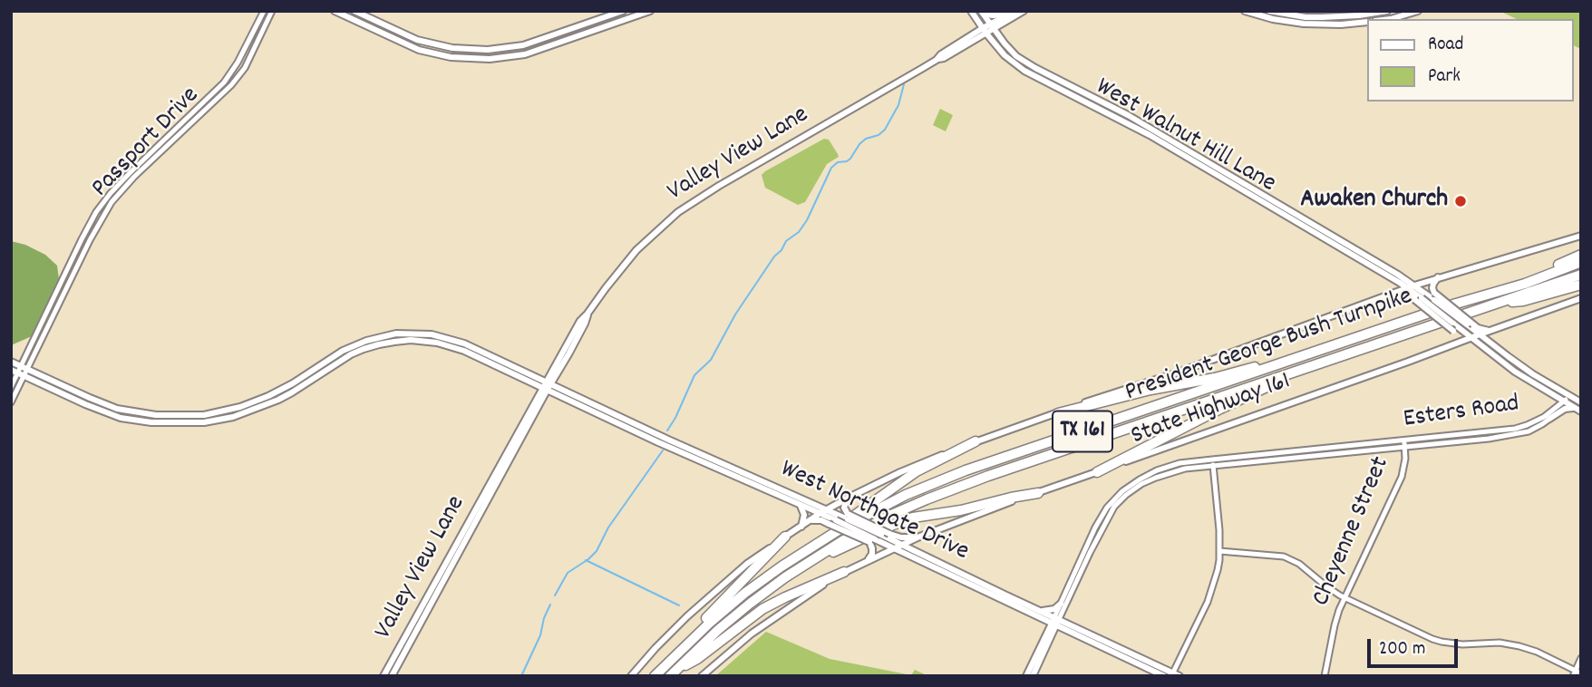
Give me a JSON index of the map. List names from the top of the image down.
{
  "streets": {
    "highway": ["President George Bush Turnpike", "TX 161"],
    "main road": [
      "West Walnut Hill Lane",
      "Valley View Lane",
      "State Highway 161",
      "Esters Road",
      "West Northgate Drive"
    ],
    "street": ["Passport Drive", "Cheyenne Street"]
  },
  "crossings": [
    ["West Walnut Hill Lane", "Valley View Lane"],
    ["West Walnut Hill Lane", "State Highway 161"],
    ["West Walnut Hill Lane", "Esters Road"],
    ["Valley View Lane", "West Northgate Drive"],
    ["State Highway 161", "West Northgate Drive"],
    ["Esters Road", "West Northgate Drive"],
    ["Esters Road", "Cheyenne Street"]
  ],
  "places": ["Awaken Church"],
  "legend": ["Road", "Park"],
  "scale_bar": "200 m"
}
